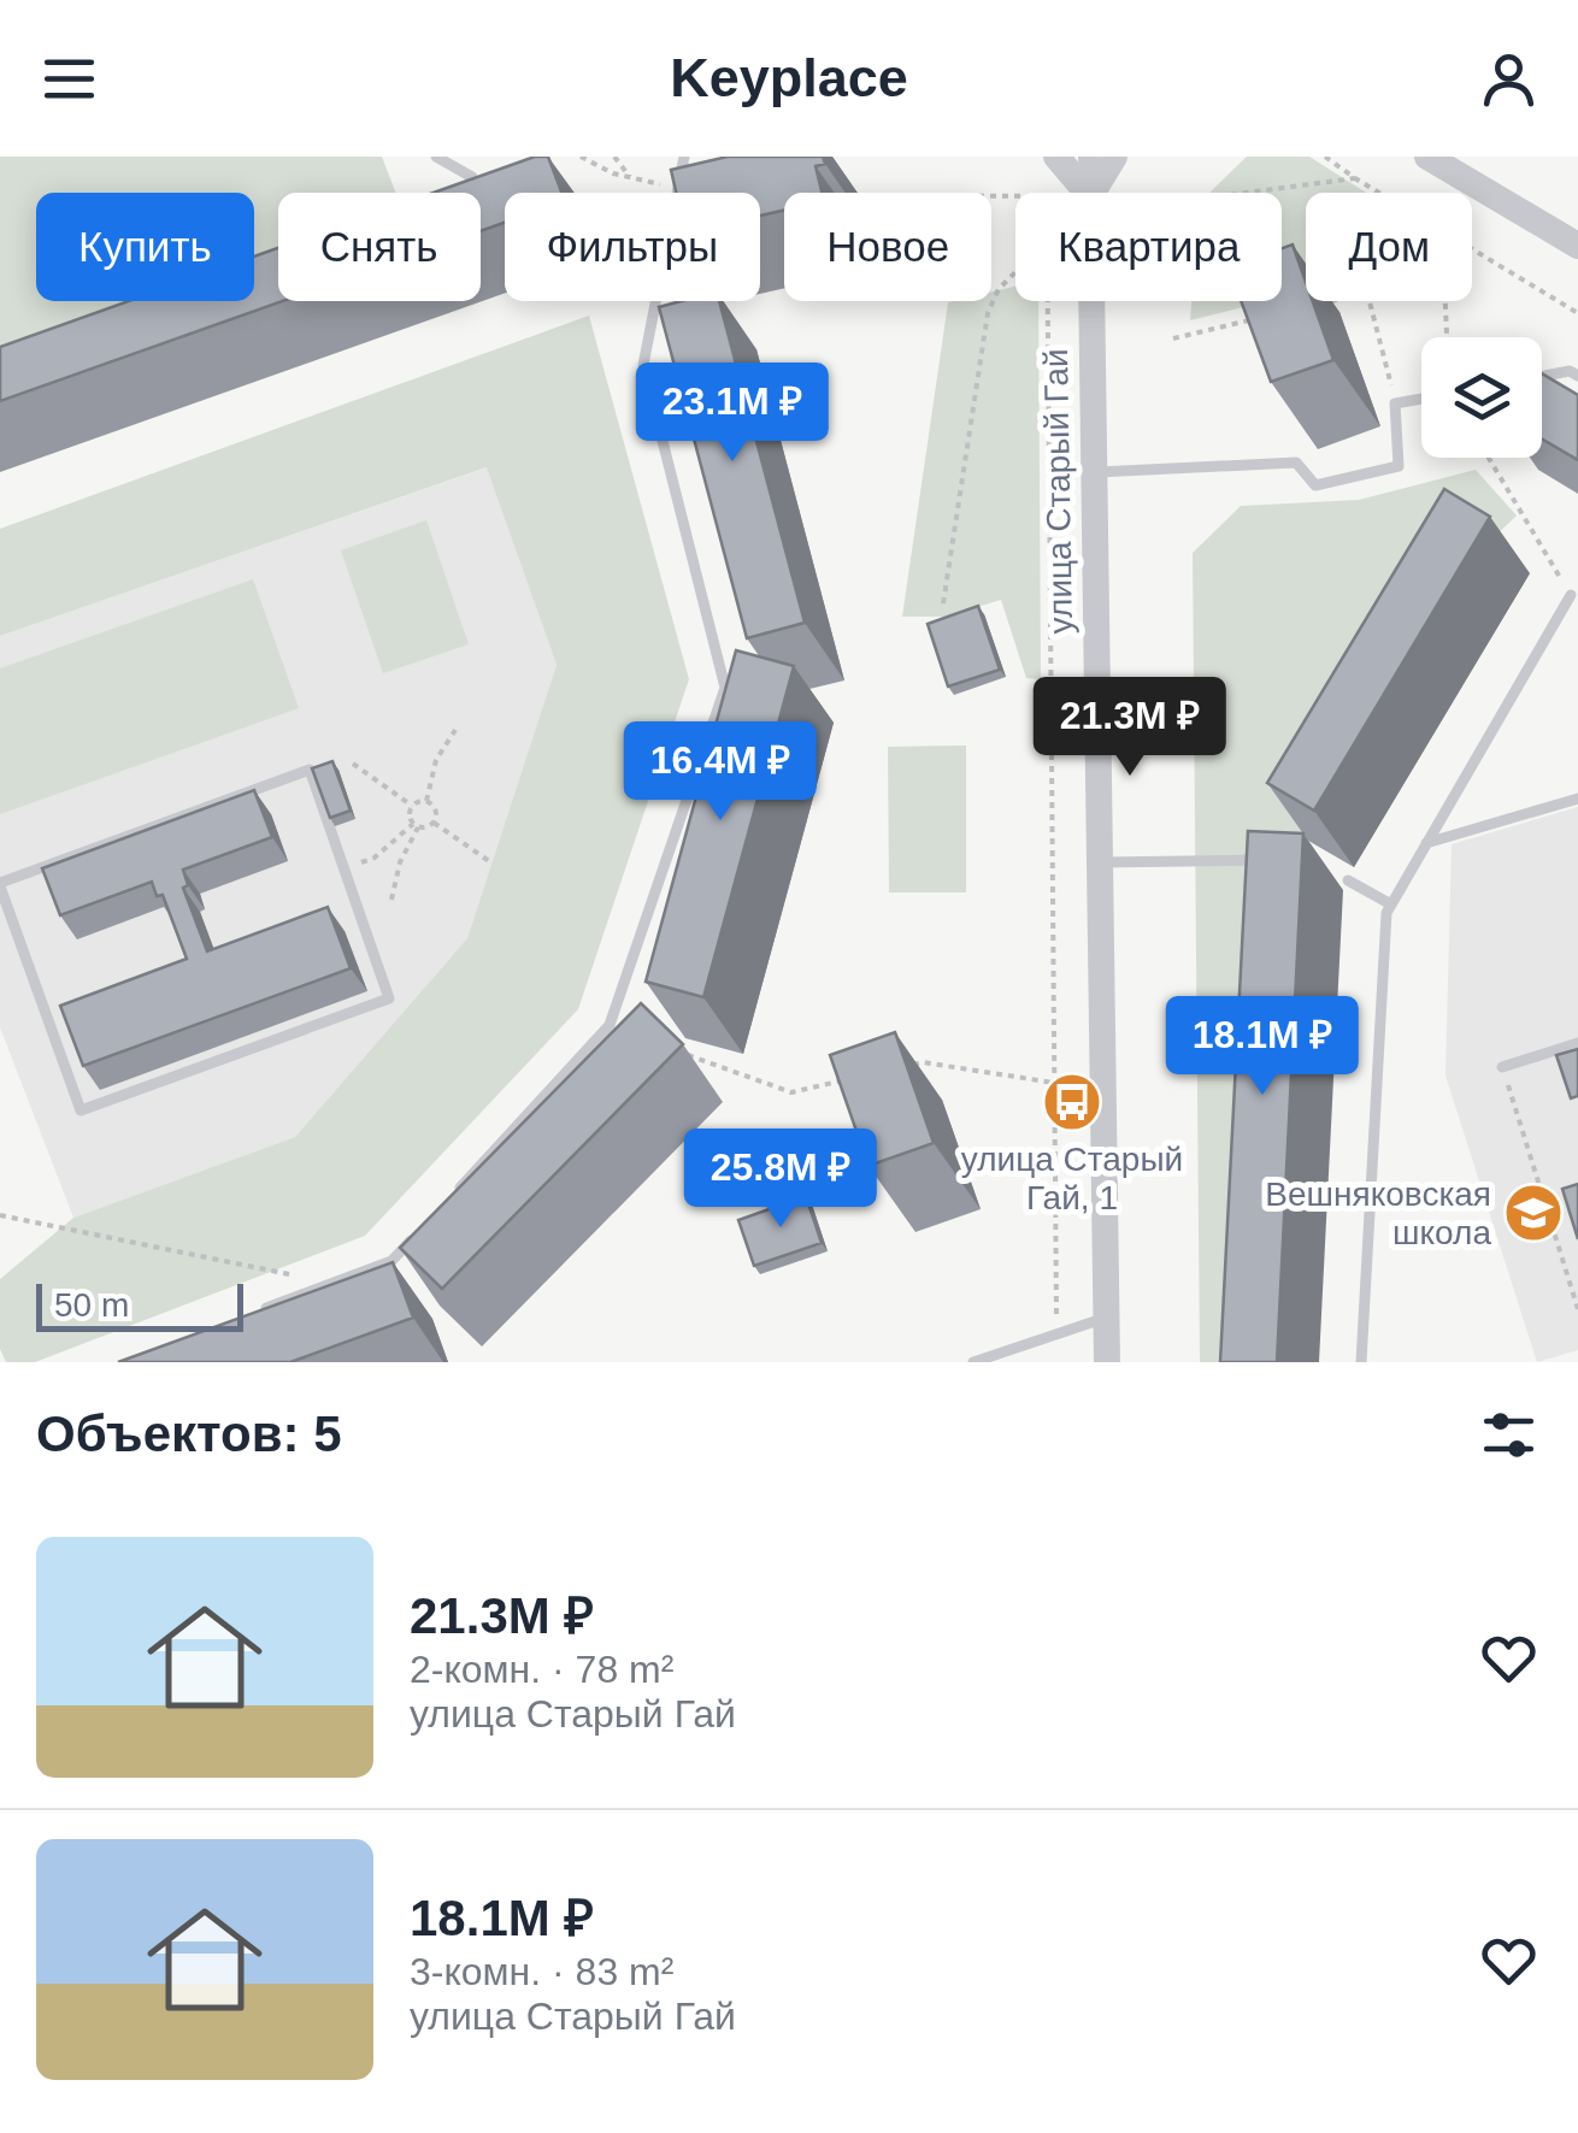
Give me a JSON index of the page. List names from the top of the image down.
{
  "streets": {
    "street": ["улица Старый Гай"]
  },
  "places": {
    "bus stop": ["улица Старый Гай, 1"],
    "school or university": ["Вешняковская школа"]
  },
  "scale_bar": "50 m",
  "page": {
    "header": "Keyplace",
    "chip": [
      "Купить",
      "Снять",
      "Фильтры",
      "Новое",
      "Квартира",
      "Дом"
    ],
    "price": [
      "23.1M ₽",
      "21.3M ₽",
      "16.4M ₽",
      "18.1M ₽",
      "25.8M ₽"
    ],
    "scale": "50 m",
    "heading": "Объектов: 5",
    "list": [
      {
        "name": "21.3M ₽",
        "note": "2-комн. · 78 m² · улица Старый Гай"
      },
      {
        "name": "18.1M ₽",
        "note": "3-комн. · 83 m² · улица Старый Гай"
      }
    ]
  }
}
